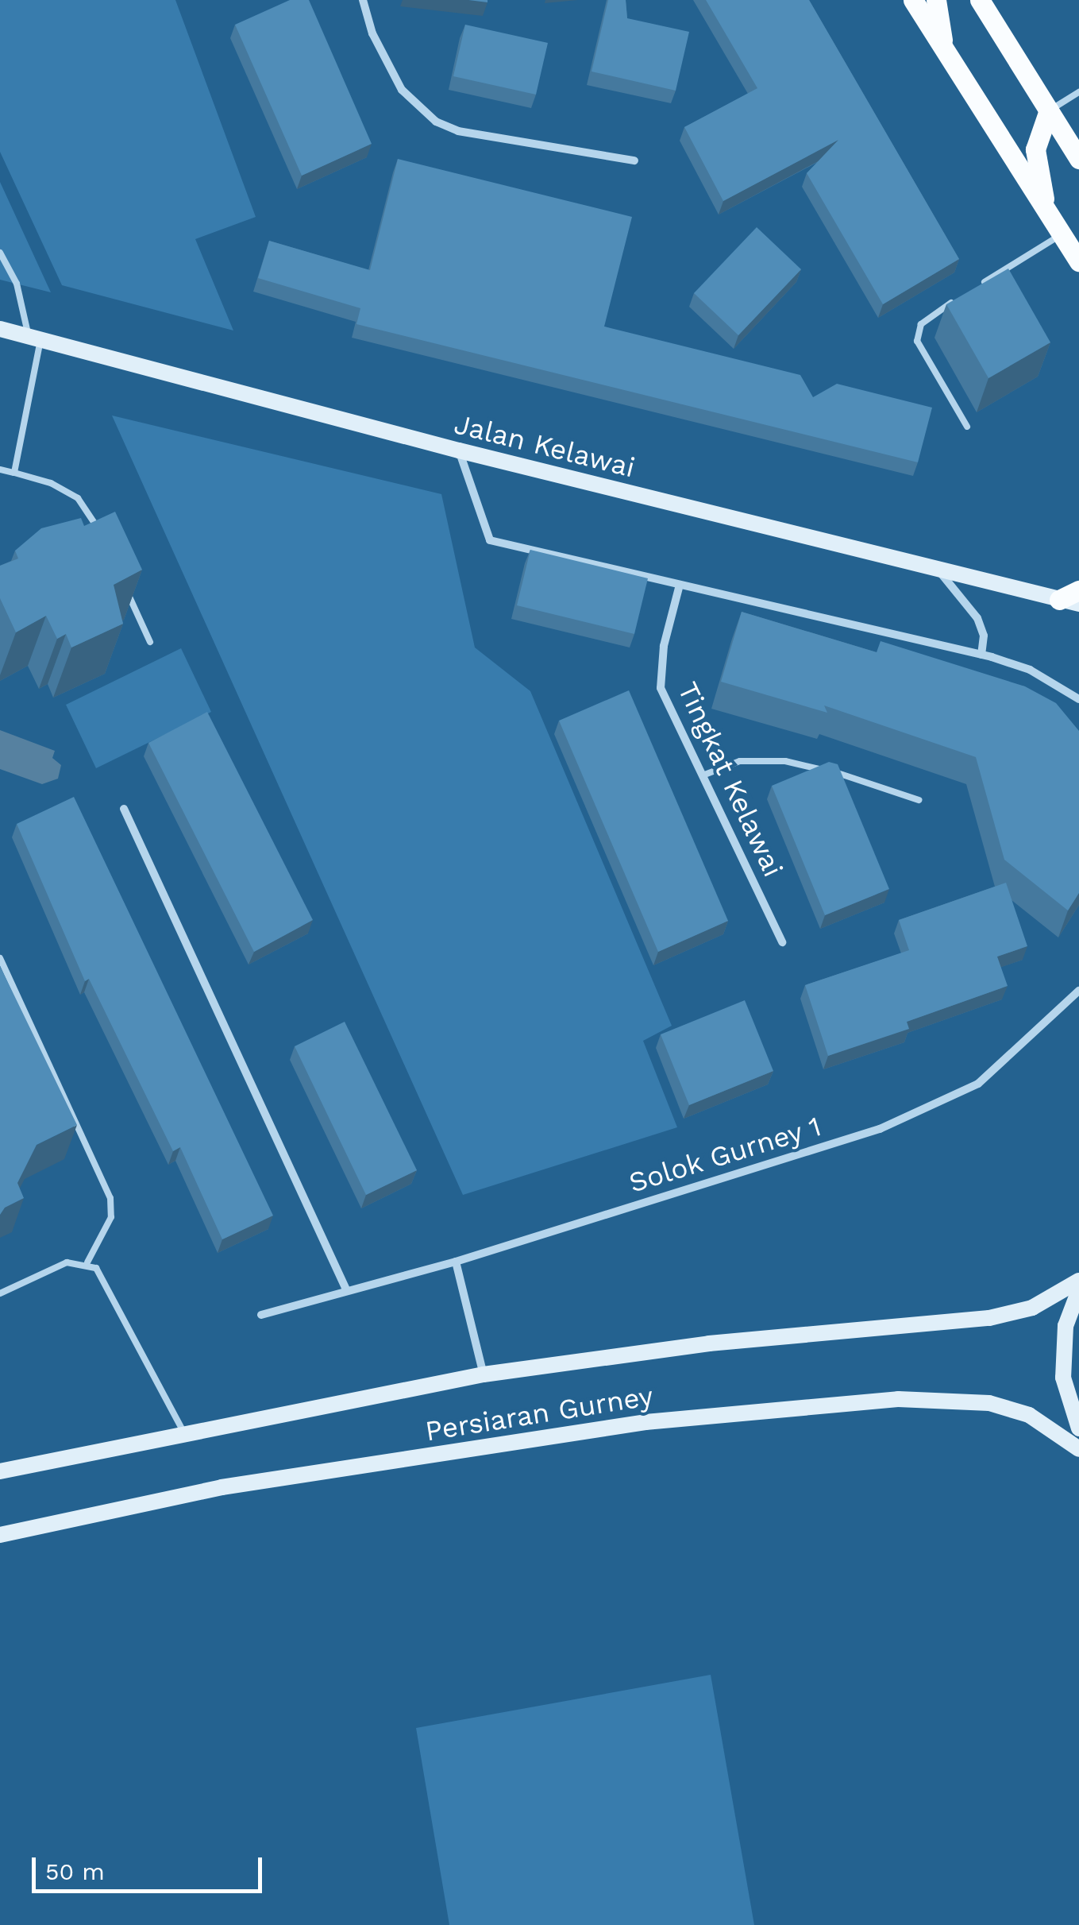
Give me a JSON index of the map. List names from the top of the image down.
{
  "streets": {
    "main road": ["Jalan Kelawai", "Persiaran Gurney"],
    "street": ["Tingkat Kelawai", "Solok Gurney 1"]
  },
  "scale_bar": "50 m"
}
